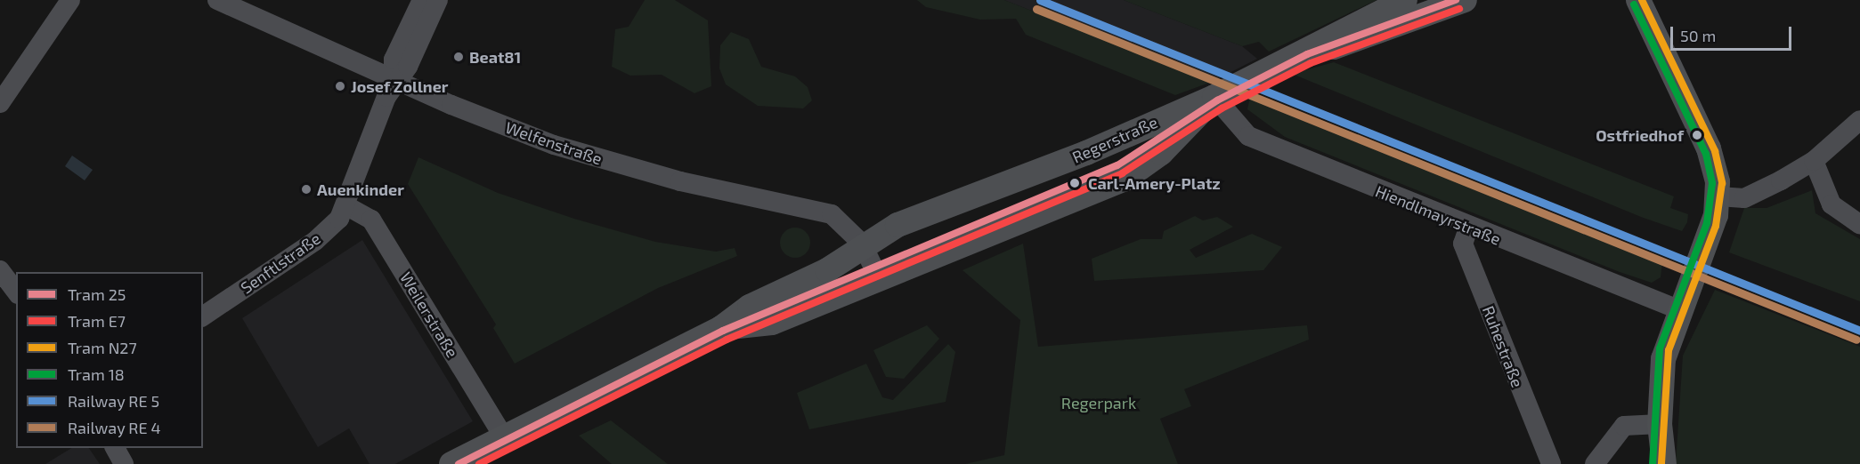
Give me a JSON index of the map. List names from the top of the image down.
{
  "streets": {
    "main road": ["Regerstraße"],
    "street": [
      "Welfenstraße",
      "Hiendlmayrstraße",
      "Senftlstraße",
      "Weilerstraße",
      "Ruhestraße"
    ]
  },
  "crossings": [
    ["Regerstraße", "Welfenstraße"],
    ["Regerstraße", "Hiendlmayrstraße"],
    ["Regerstraße", "Weilerstraße"],
    ["Welfenstraße", "Senftlstraße"],
    ["Hiendlmayrstraße", "Ruhestraße"],
    ["Senftlstraße", "Weilerstraße"]
  ],
  "parks": ["Regerpark"],
  "places": [
    "Beat81",
    "Josef Zollner",
    "Ostfriedhof",
    "Carl-Amery-Platz",
    "Auenkinder"
  ],
  "lines": [
    "tram line 25",
    "tram line N27",
    "tram line 18",
    "tram line E7"
  ],
  "legend": [
    "Tram 25",
    "Tram E7",
    "Tram N27",
    "Tram 18",
    "Railway RE 5",
    "Railway RE 4"
  ],
  "scale_bar": "50 m"
}
